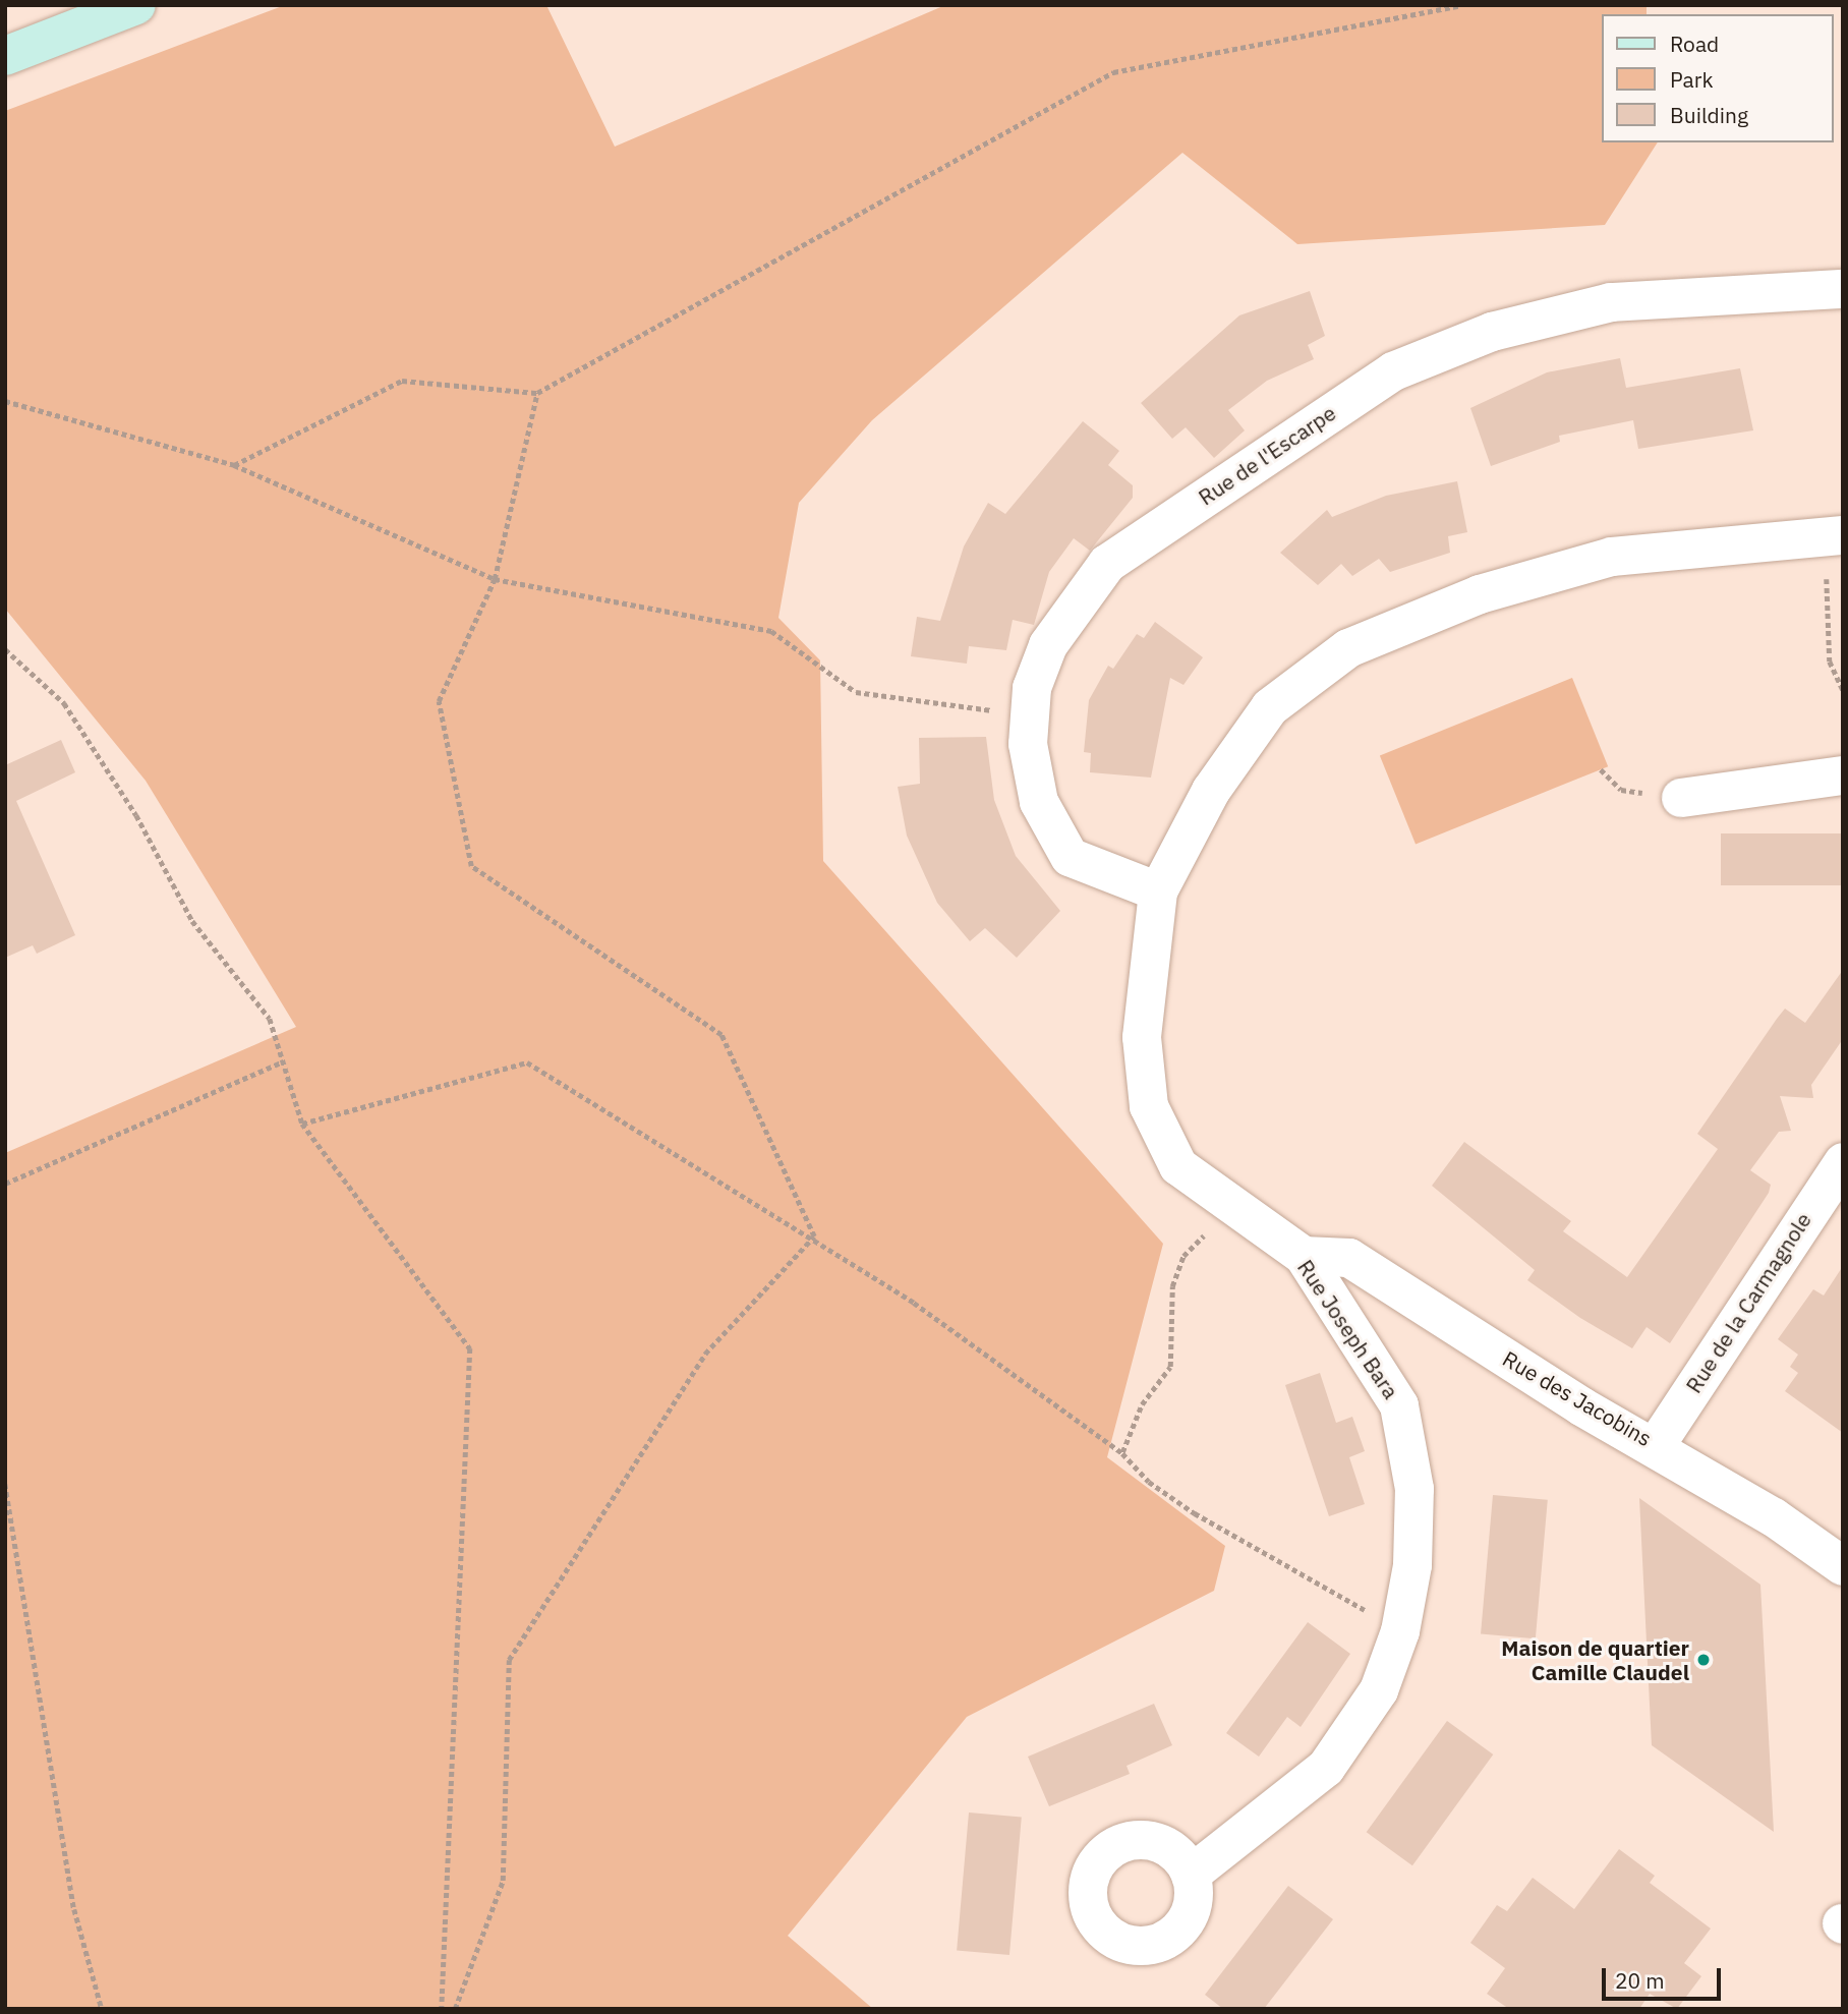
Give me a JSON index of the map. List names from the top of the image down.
{
  "streets": {
    "street": [
      "Rue de l'Escarpe",
      "Rue de la Carmagnole",
      "Rue Joseph Bara",
      "Rue des Jacobins"
    ]
  },
  "crossings": [
    ["Rue de l'Escarpe", "Rue Joseph Bara"],
    ["Rue de la Carmagnole", "Rue des Jacobins"],
    ["Rue Joseph Bara", "Rue des Jacobins"]
  ],
  "places": ["Maison de quartier Camille Claudel"],
  "legend": ["Road", "Park", "Building"],
  "scale_bar": "20 m"
}
